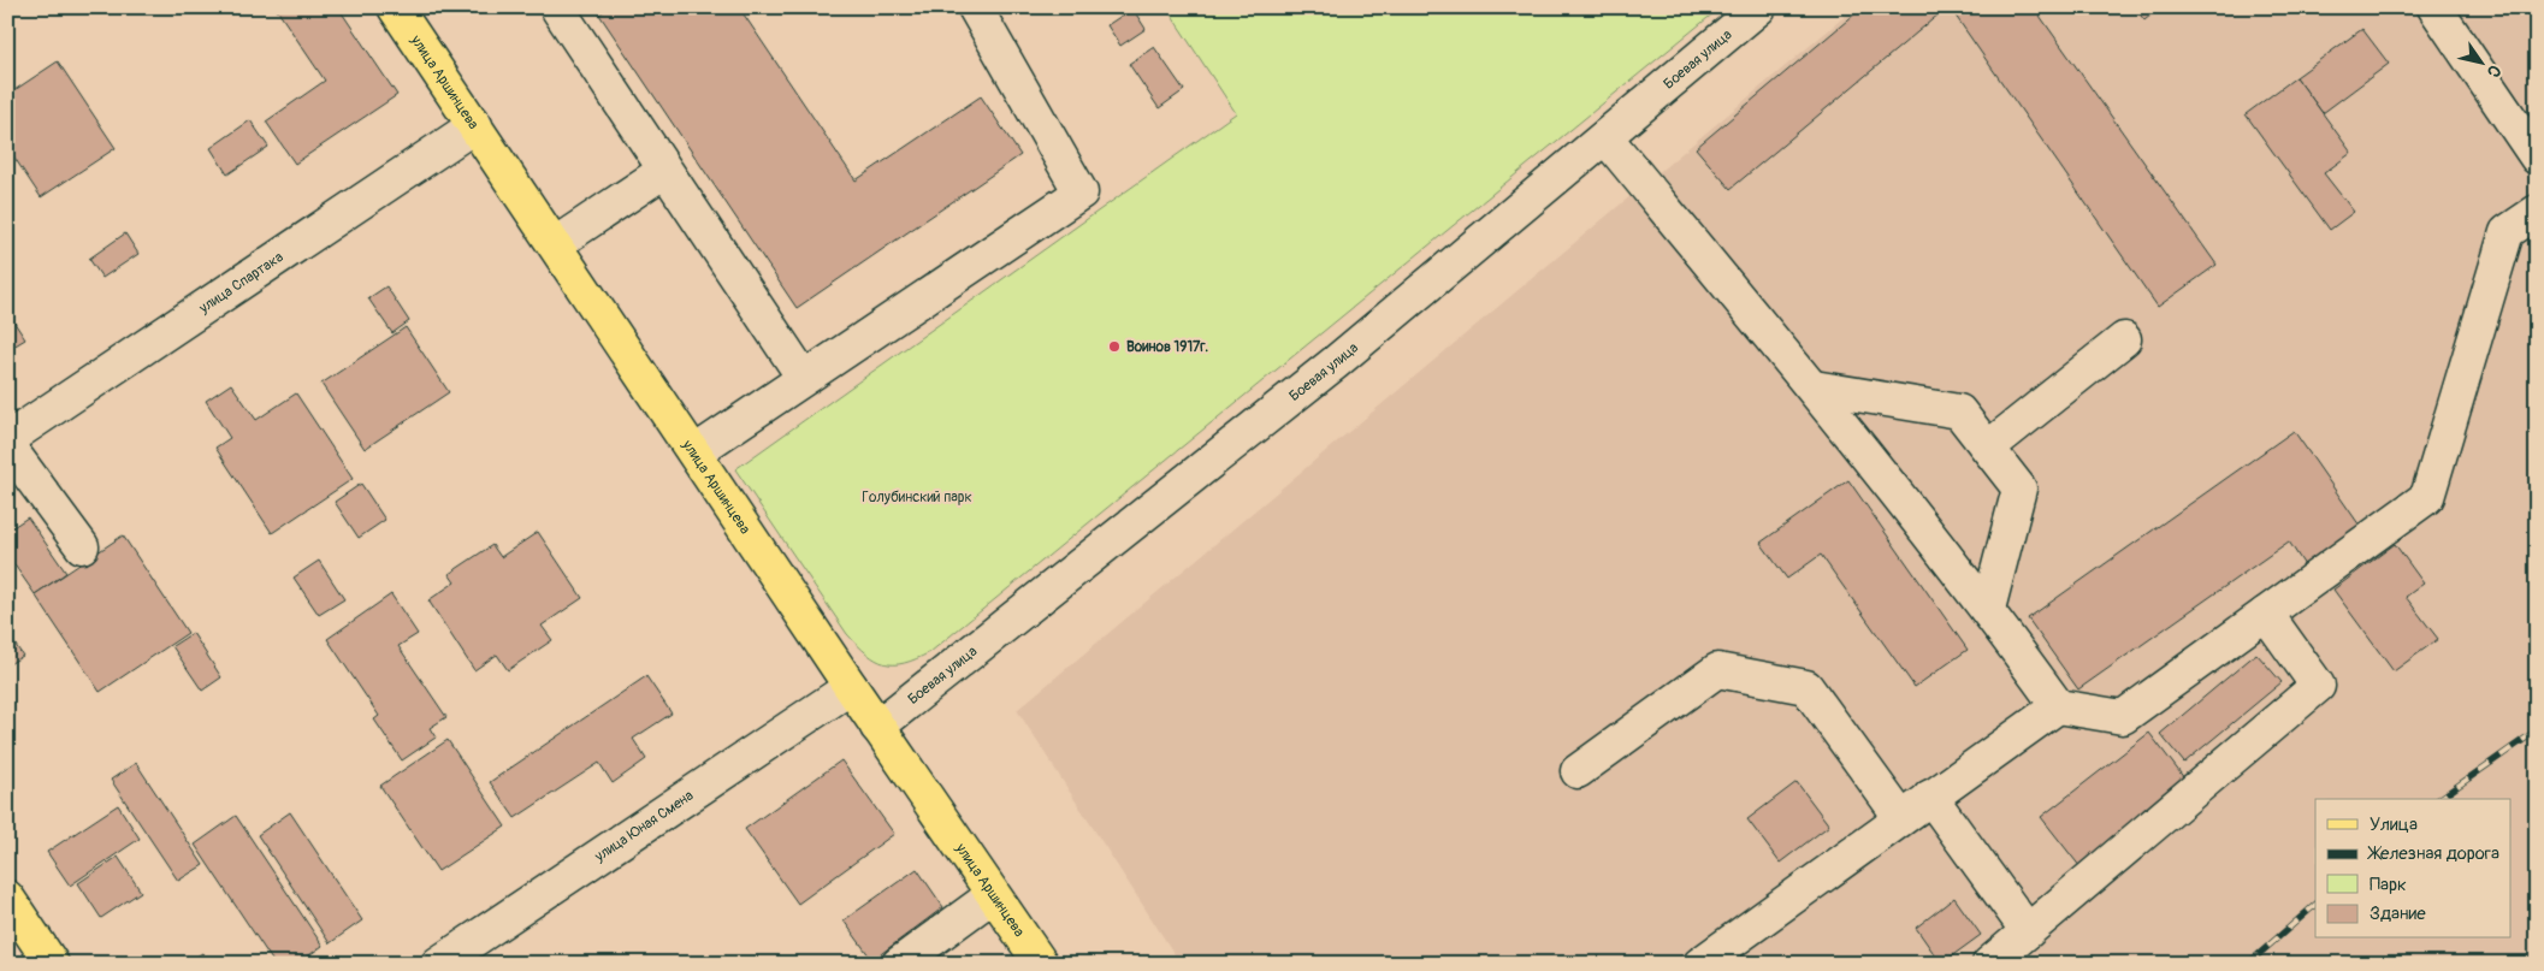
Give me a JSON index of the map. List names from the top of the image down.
{
  "streets": {
    "main road": ["улица Аршинцева"],
    "street": ["Боевая улица", "улица Спартака", "улица Юная Смена"]
  },
  "crossings": [
    ["Боевая улица", "улица Аршинцева"],
    ["улица Аршинцева", "улица Спартака"],
    ["улица Аршинцева", "улица Юная Смена"]
  ],
  "parks": ["Голубинский парк"],
  "places": ["Воинов 1917г."],
  "legend": [
    "Улица",
    "Железная дорога",
    "Парк",
    "Здание"
  ],
  "north": "bottom right"
}
